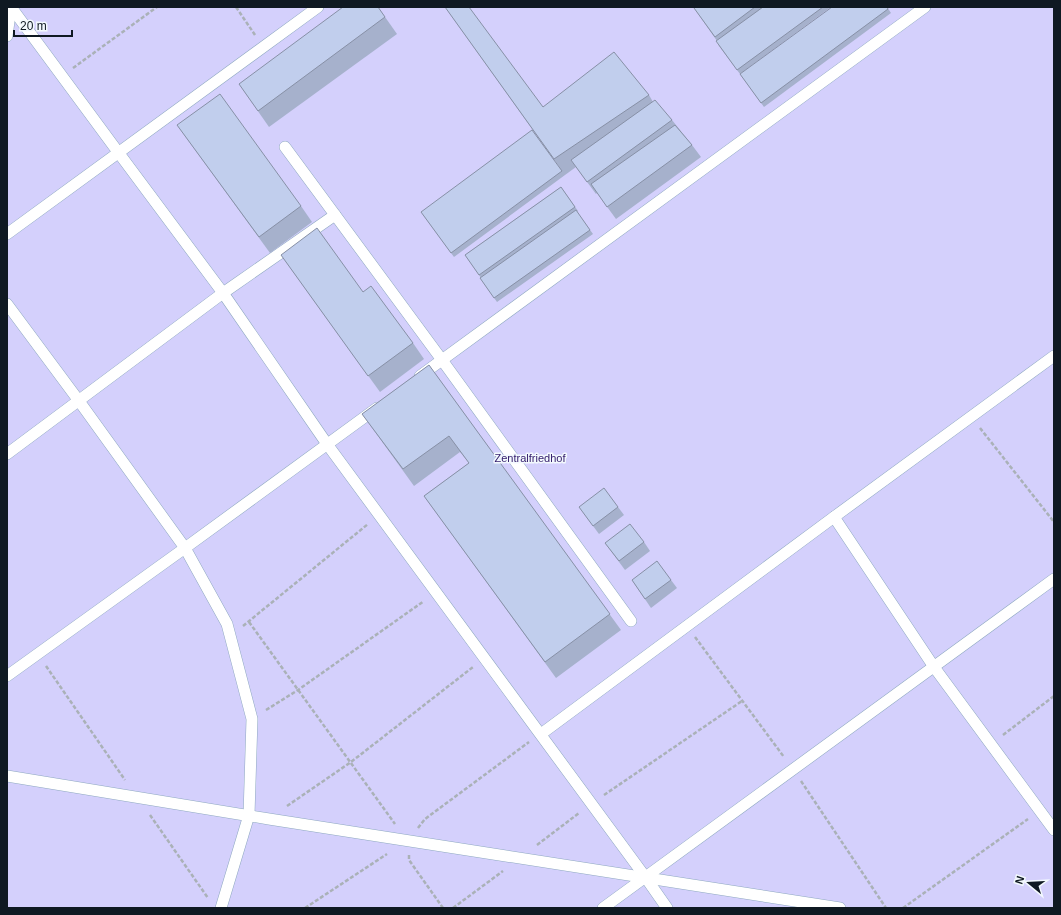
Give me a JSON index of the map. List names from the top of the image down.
{
  "parks": ["Zentralfriedhof"],
  "scale_bar": "20 m",
  "north": "left"
}
